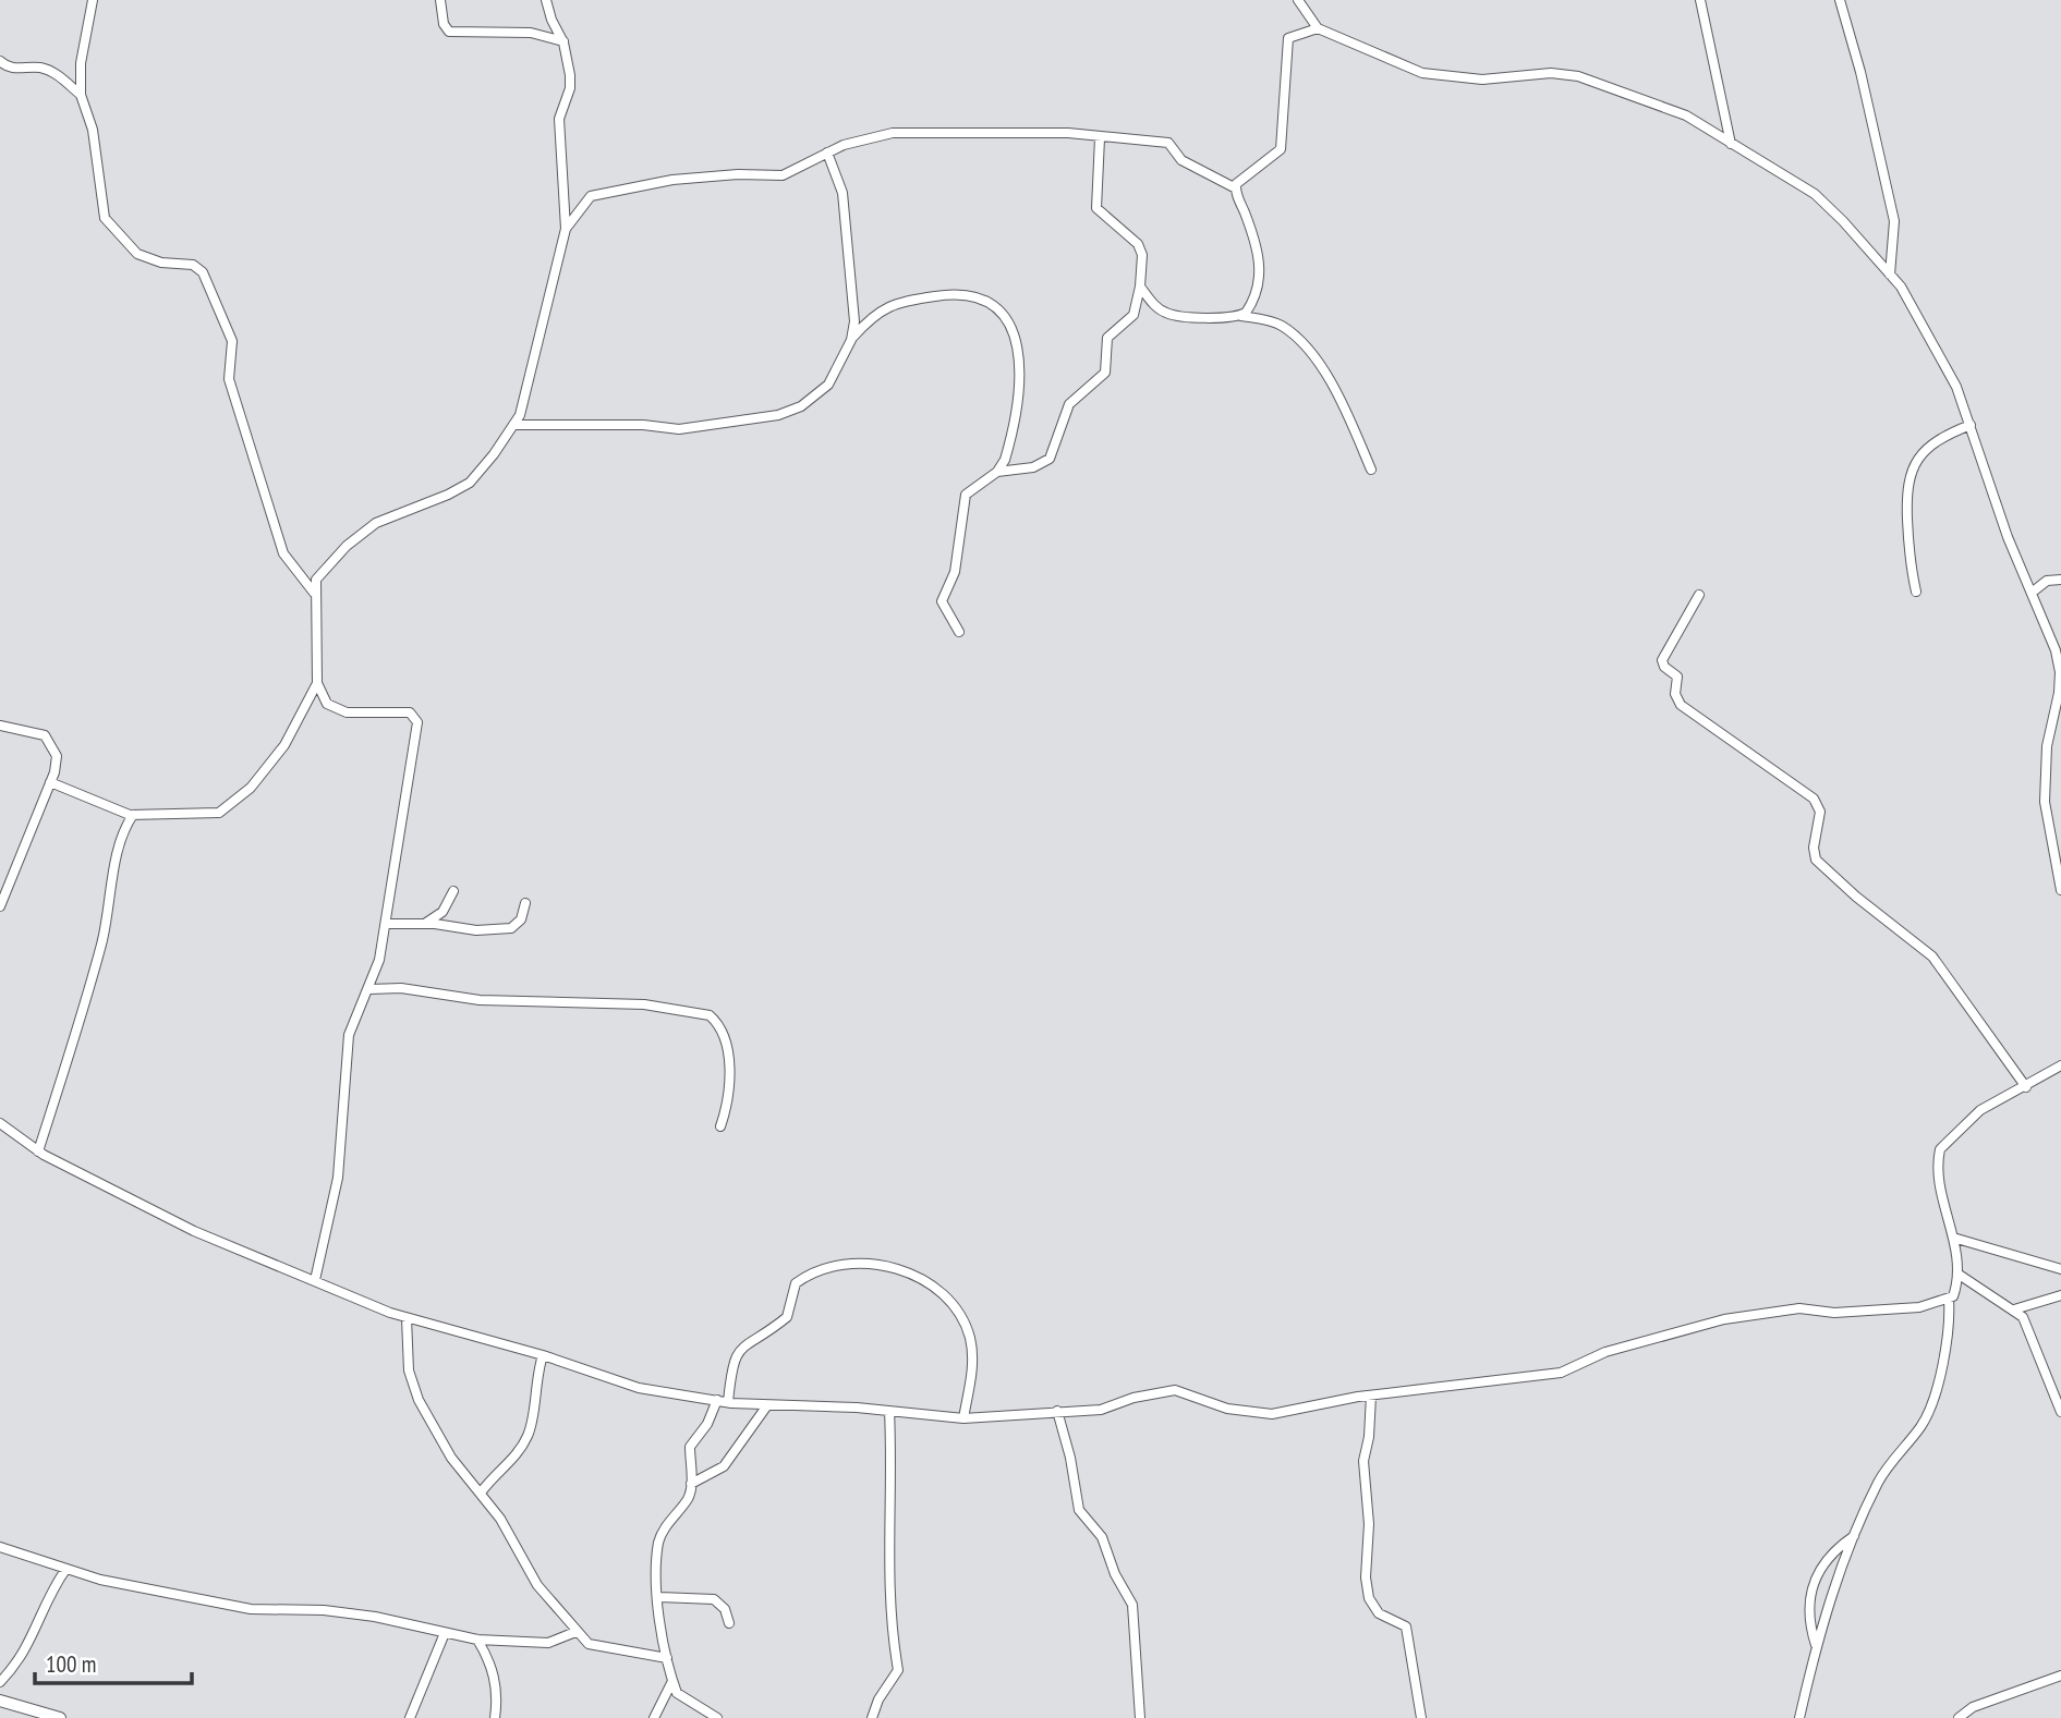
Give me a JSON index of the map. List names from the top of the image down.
{
  "scale_bar": "100 m"
}
